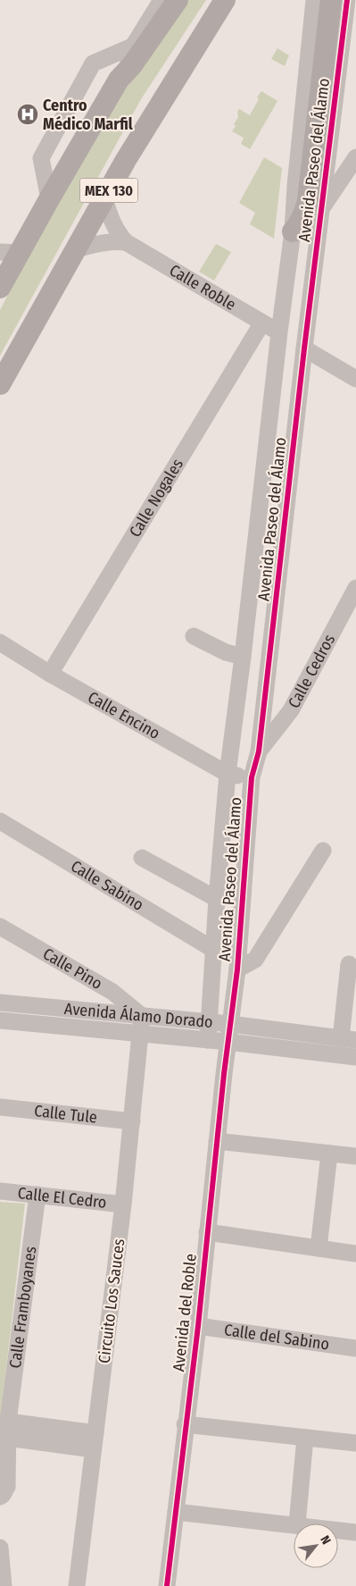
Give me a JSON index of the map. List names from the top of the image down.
{
  "streets": {
    "main road": ["MEX 130"],
    "street": [
      "Avenida Paseo del Álamo",
      "Calle Roble",
      "Calle Nogales",
      "Calle Cedros",
      "Calle Encino",
      "Calle Sabino",
      "Calle Pino",
      "Avenida Álamo Dorado",
      "Calle Tule",
      "Calle El Cedro",
      "Circuito Los Sauces",
      "Calle Framboyanes",
      "Avenida del Roble",
      "Calle del Sabino"
    ]
  },
  "crossings": [
    ["Avenida Paseo del Álamo", "Calle Roble"],
    ["Avenida Paseo del Álamo", "Calle Cedros"],
    ["Avenida Paseo del Álamo", "Calle Encino"],
    ["Avenida Paseo del Álamo", "Calle Sabino"],
    ["Avenida Paseo del Álamo", "Avenida Álamo Dorado"],
    ["Avenida Paseo del Álamo", "Avenida del Roble"],
    ["MEX 130", "Calle Roble"],
    ["Calle Roble", "Calle Nogales"],
    ["Calle Nogales", "Calle Encino"],
    ["Calle Pino", "Avenida Álamo Dorado"],
    ["Calle Pino", "Circuito Los Sauces"],
    ["Avenida Álamo Dorado", "Circuito Los Sauces"],
    ["Avenida Álamo Dorado", "Avenida del Roble"],
    ["Calle Tule", "Circuito Los Sauces"],
    ["Calle El Cedro", "Circuito Los Sauces"],
    ["Calle El Cedro", "Calle Framboyanes"],
    ["Avenida del Roble", "Calle del Sabino"]
  ],
  "places": {
    "hospital": ["Centro Médico Marfil"]
  },
  "north": "top right"
}
